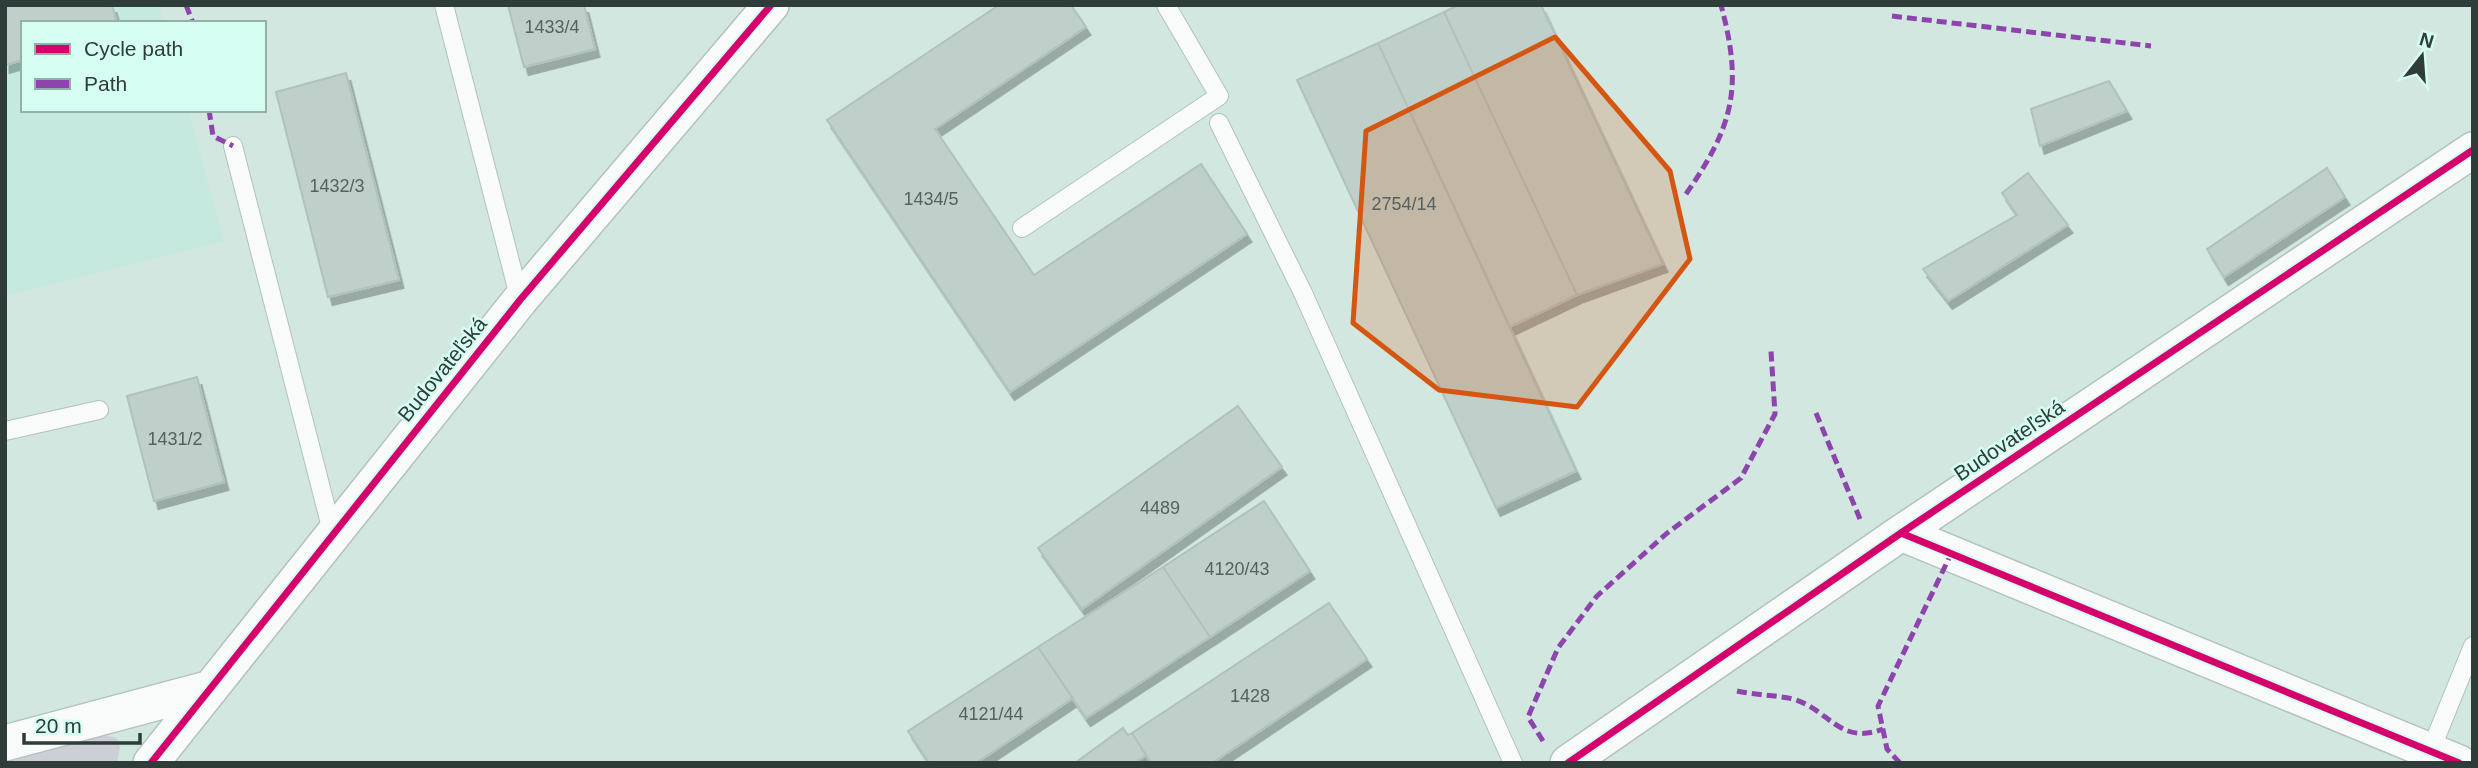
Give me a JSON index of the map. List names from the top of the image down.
{
  "streets": {
    "street": ["Budovateľská"]
  },
  "house_numbers": [
    "1433/4",
    "1432/3",
    "1434/5",
    "2754/14",
    "1431/2",
    "4489",
    "4120/43",
    "1428",
    "4121/44"
  ],
  "legend": ["Cycle path", "Path"],
  "scale_bar": "20 m",
  "north": "top"
}
